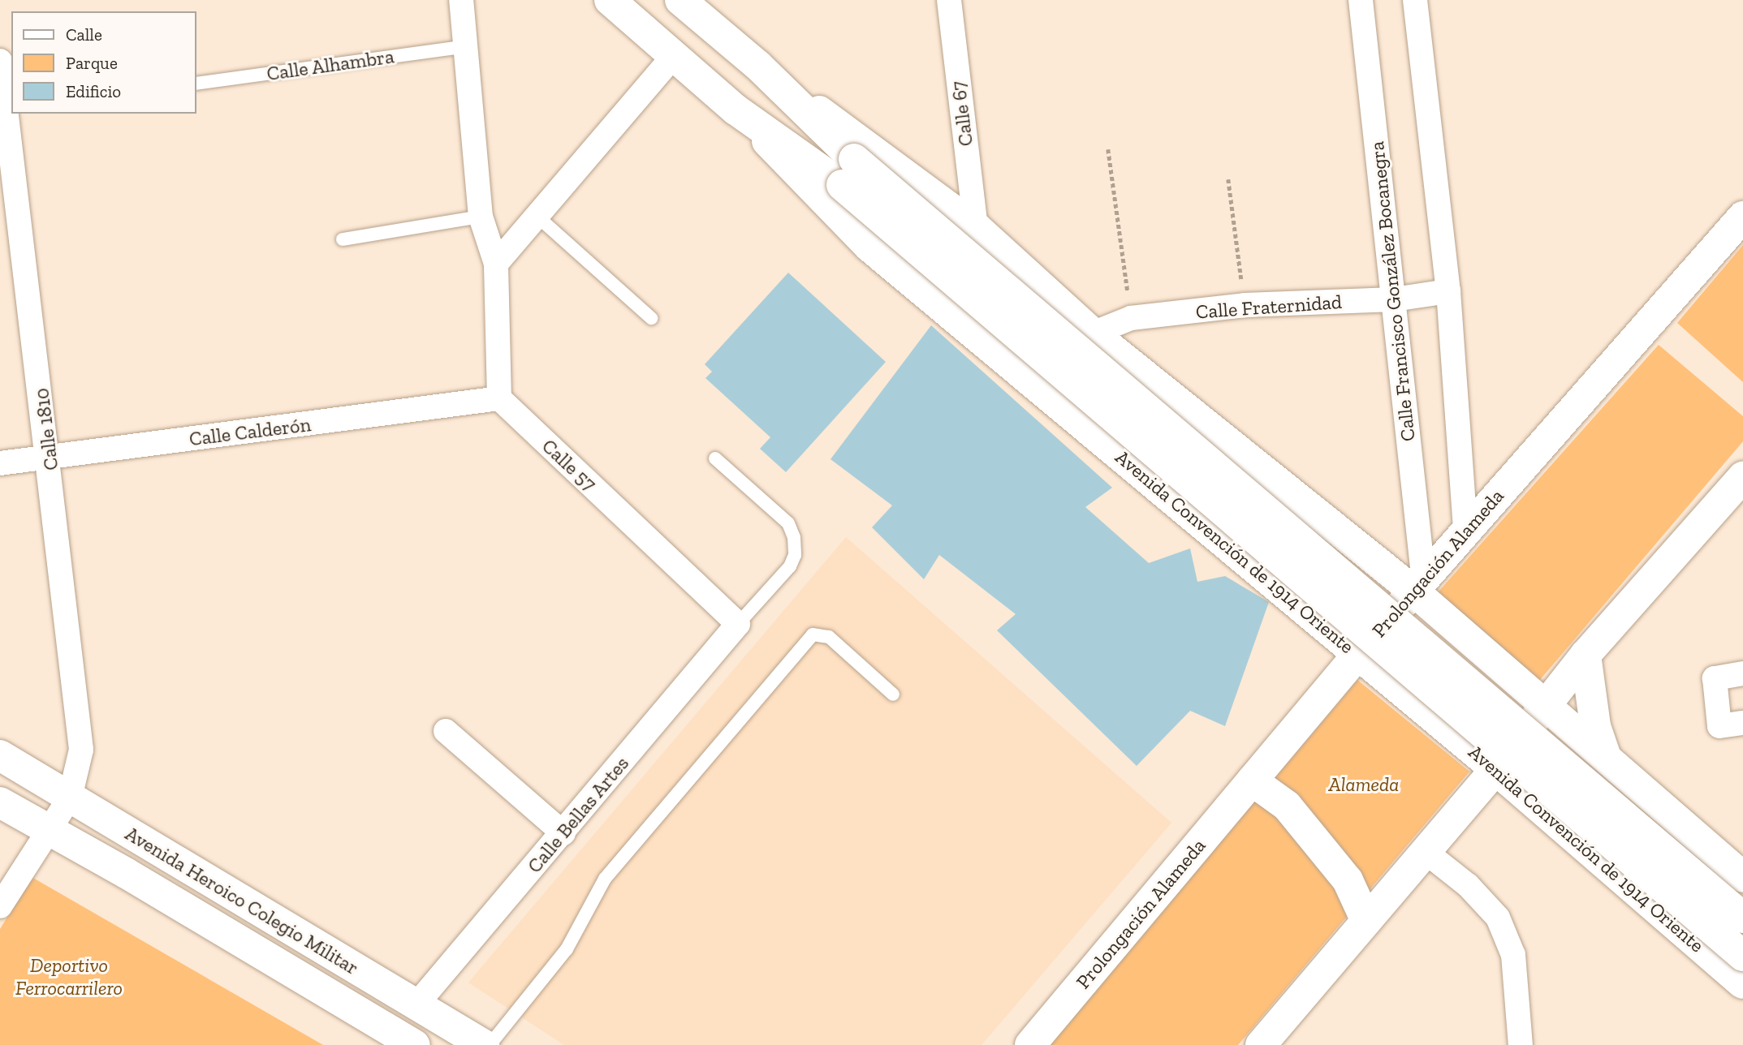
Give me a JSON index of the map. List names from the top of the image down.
{
  "streets": {
    "main road": ["Avenida Convención de 1914 Oriente", "Prolongación Alameda", "Avenida Heroico Colegio Militar"],
    "street": [
      "Calle 67",
      "Calle Francisco González Bocanegra",
      "Calle Fraternidad",
      "Calle 1810",
      "Calle Calderón",
      "Calle 57",
      "Calle Bellas Artes"
    ],
    "lane": ["Calle Alhambra"]
  },
  "crossings": [
    ["Calle 67", "Avenida Convención de 1914 Oriente"],
    ["Calle Francisco González Bocanegra", "Calle Fraternidad"],
    ["Calle Francisco González Bocanegra", "Avenida Convención de 1914 Oriente"],
    ["Calle Francisco González Bocanegra", "Prolongación Alameda"],
    ["Calle Fraternidad", "Avenida Convención de 1914 Oriente"],
    ["Calle 1810", "Calle Calderón"],
    ["Calle 1810", "Avenida Heroico Colegio Militar"],
    ["Calle Calderón", "Calle 57"],
    ["Calle 57", "Calle Bellas Artes"],
    ["Avenida Convención de 1914 Oriente", "Prolongación Alameda"],
    ["Calle Bellas Artes", "Avenida Heroico Colegio Militar"]
  ],
  "parks": ["Alameda", "Deportivo Ferrocarrilero"],
  "legend": ["Calle", "Parque", "Edificio"]
}
